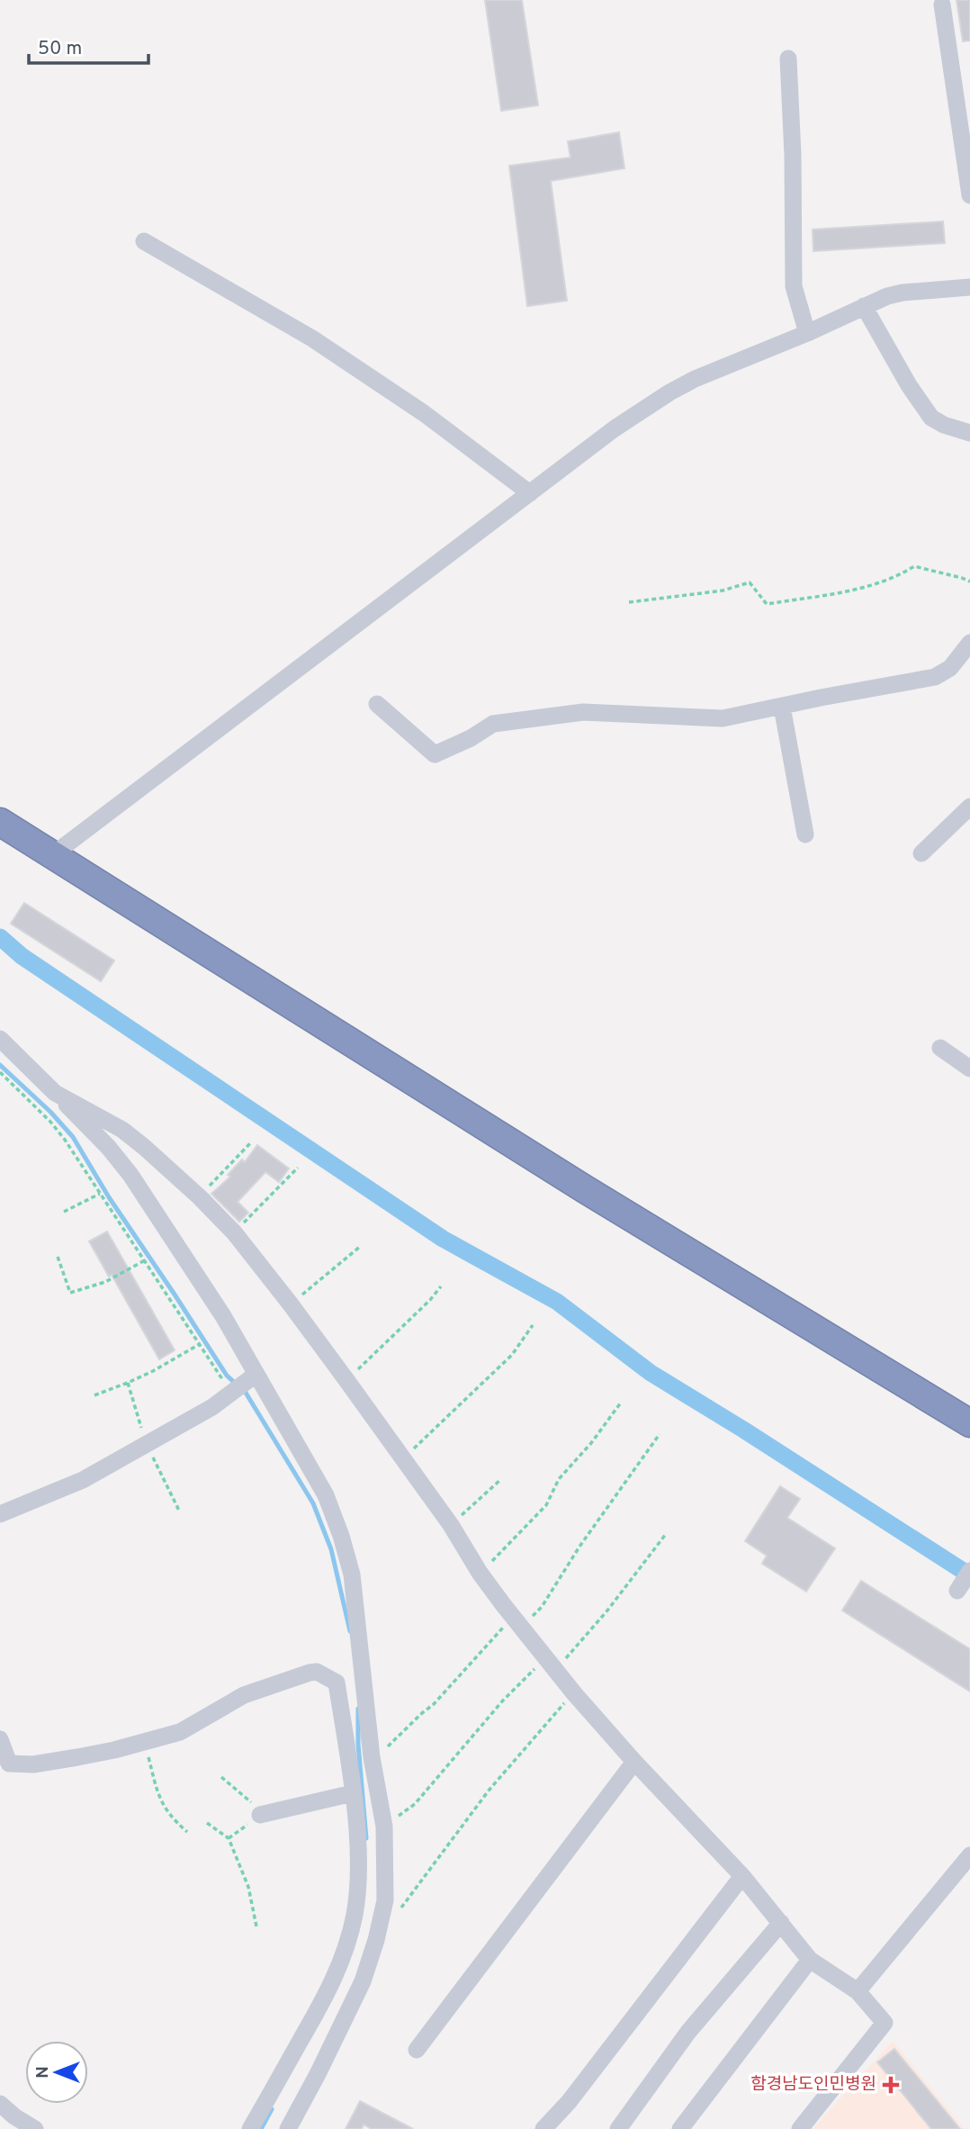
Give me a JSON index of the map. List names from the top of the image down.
{
  "places": {
    "health": ["함경남도인민병원"]
  },
  "scale_bar": "50 m",
  "north": "left"
}
